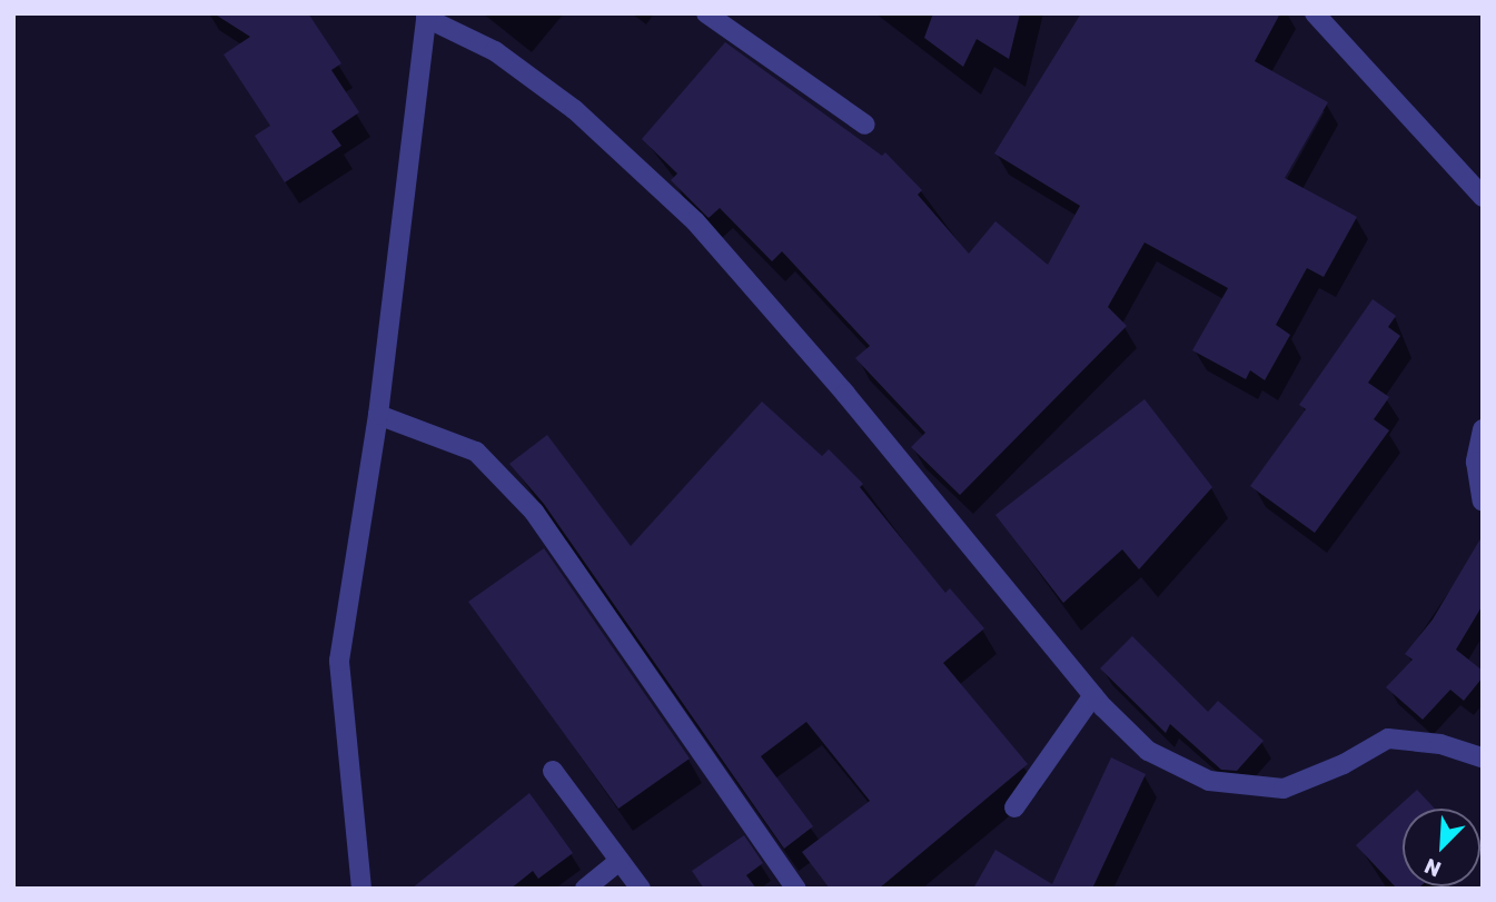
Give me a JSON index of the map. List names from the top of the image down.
{
  "north": "bottom left"
}
